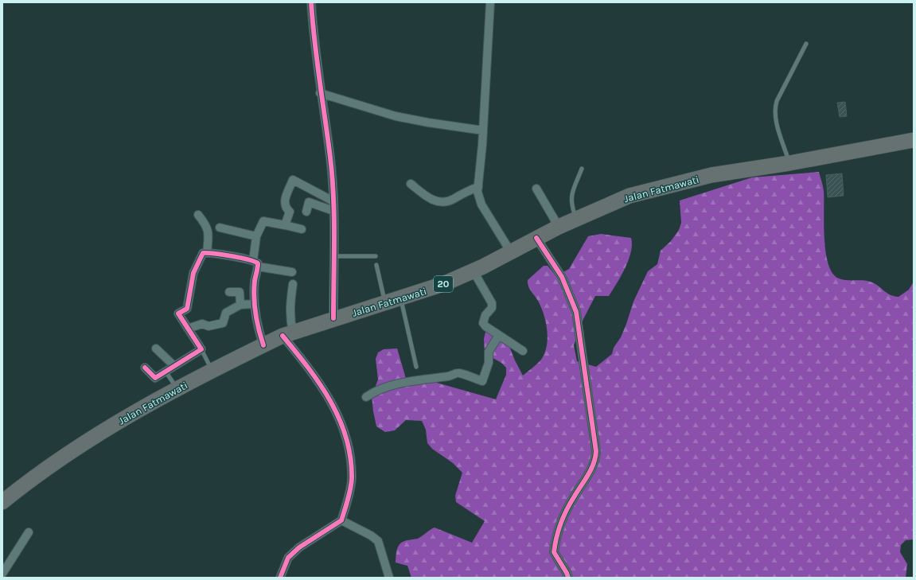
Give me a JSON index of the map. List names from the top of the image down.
{
  "streets": {
    "highway": ["Jalan Fatmawati", "20"]
  }
}
